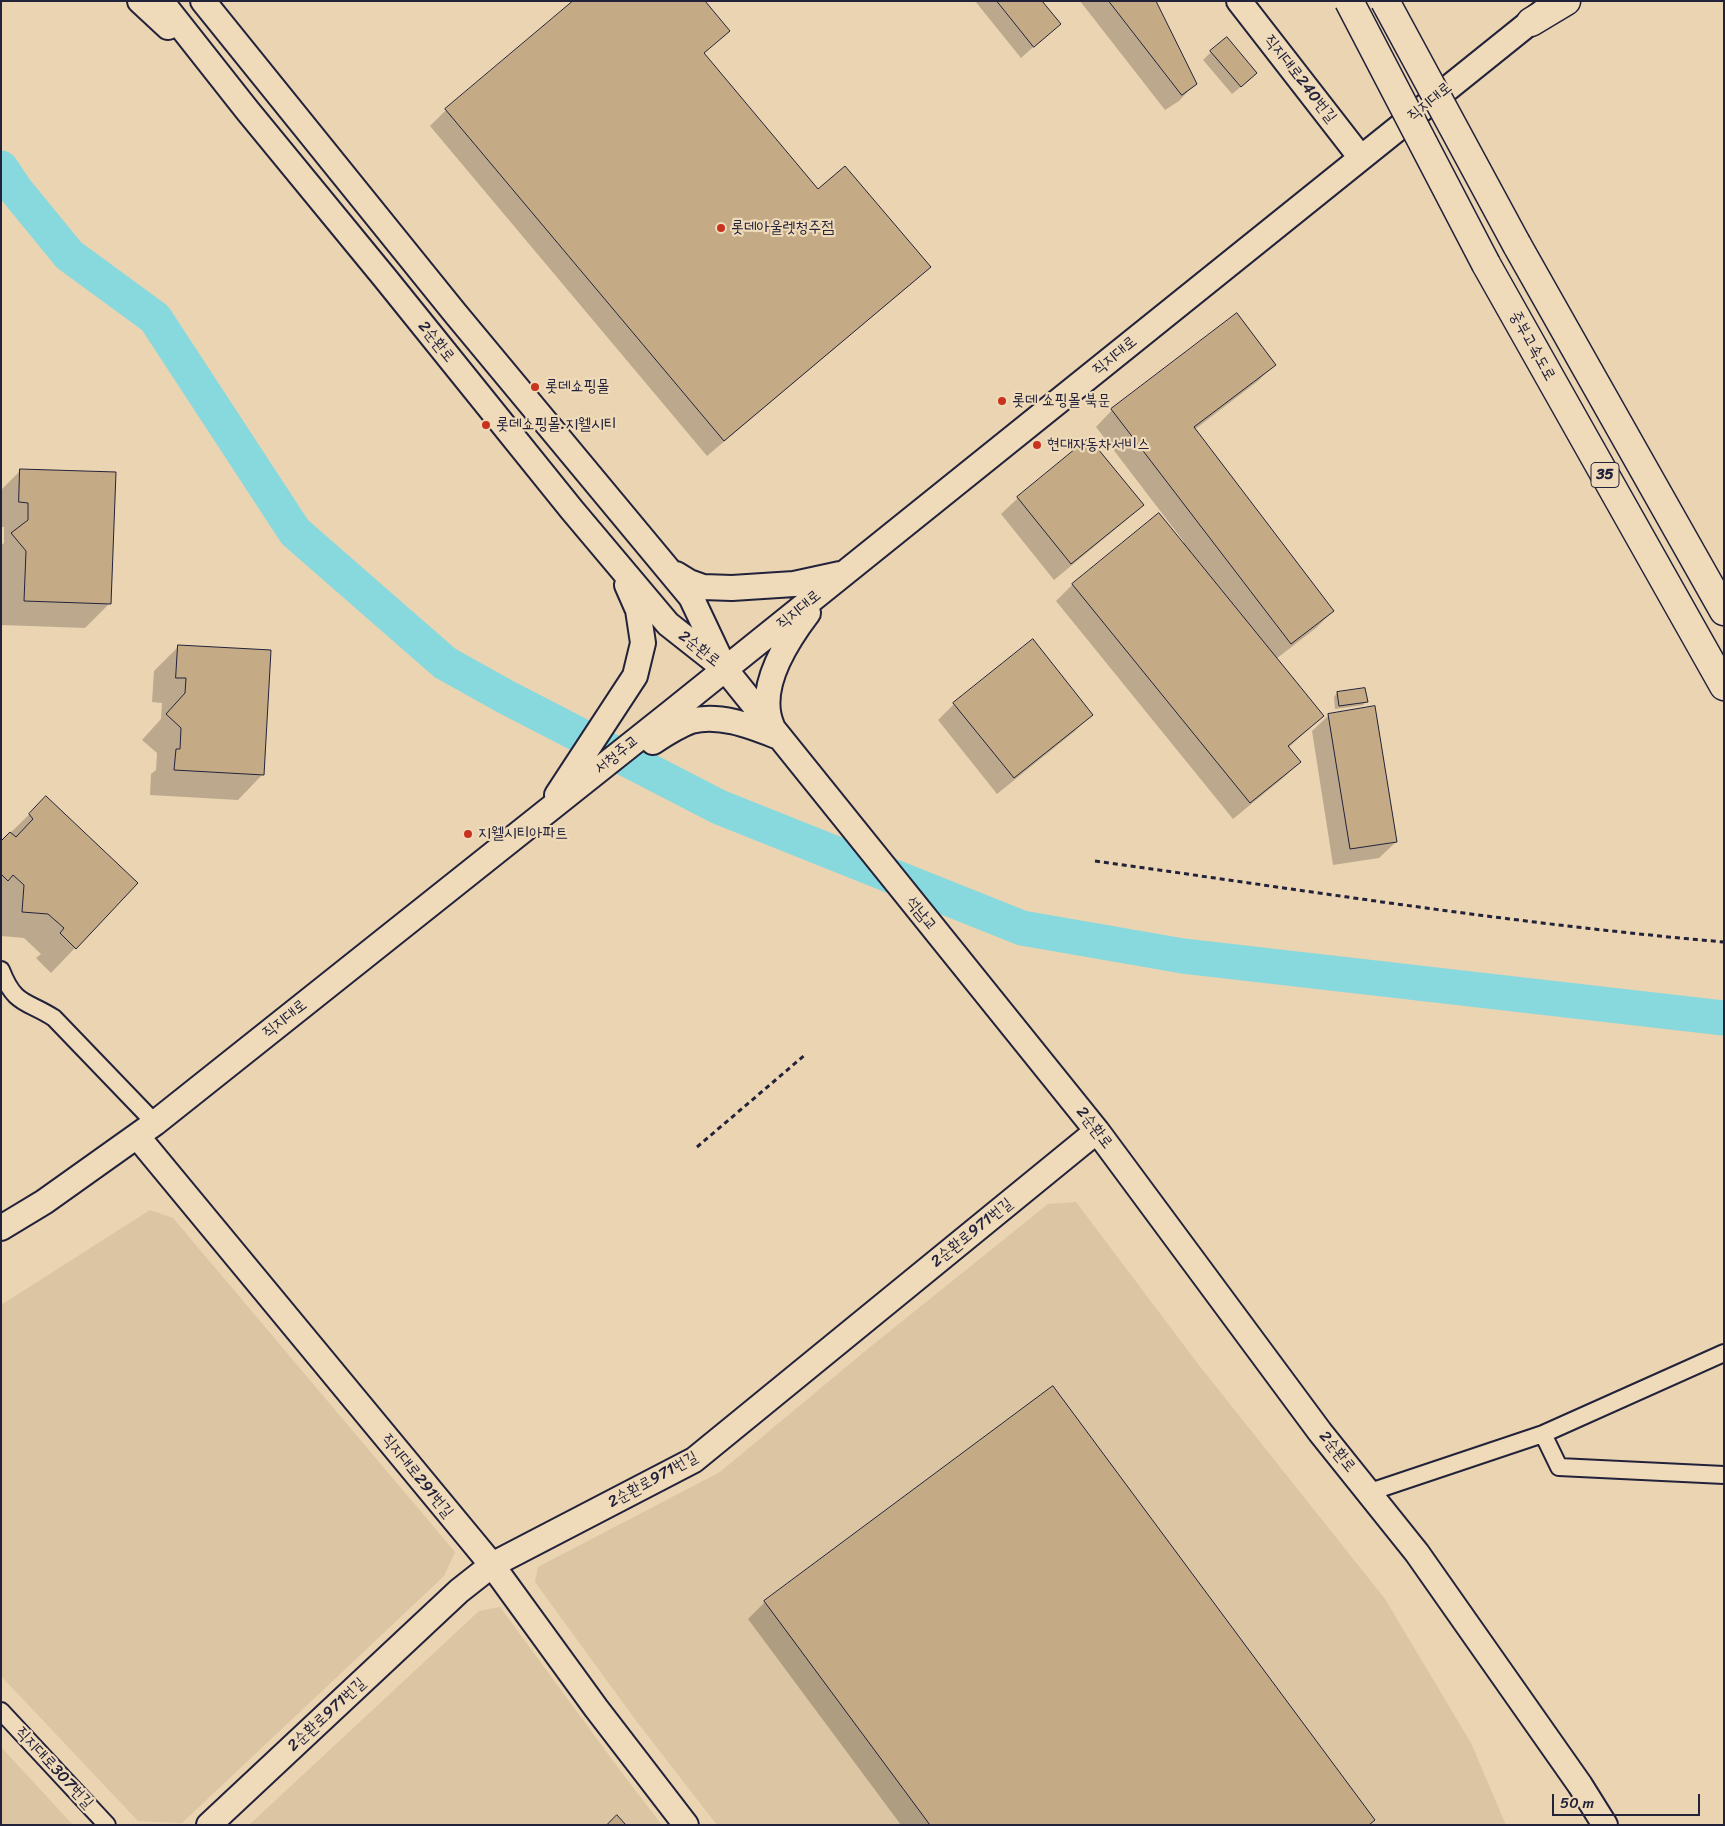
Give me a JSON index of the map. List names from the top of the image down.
{
  "streets": {
    "highway": ["중부고속도로", "35"],
    "street": [
      "직지대로240번길",
      "직지대로",
      "2순환로",
      "서청주교",
      "석남교",
      "2순환로971번길",
      "직지대로291번길",
      "직지대로307번길"
    ]
  },
  "crossings": [
    ["직지대로240번길", "직지대로"],
    ["직지대로", "2순환로"],
    ["직지대로", "서청주교"],
    ["직지대로", "직지대로291번길"],
    ["2순환로", "석남교"],
    ["2순환로", "2순환로971번길"],
    ["2순환로971번길", "직지대로291번길"]
  ],
  "places": [
    "롯데아울렛청주점",
    "롯데쇼핑몰",
    "롯데 쇼핑몰 북문",
    "롯데쇼핑몰.지웰시티",
    "현대자동차서비스",
    "지웰시티아파트"
  ],
  "scale_bar": "50 m"
}
